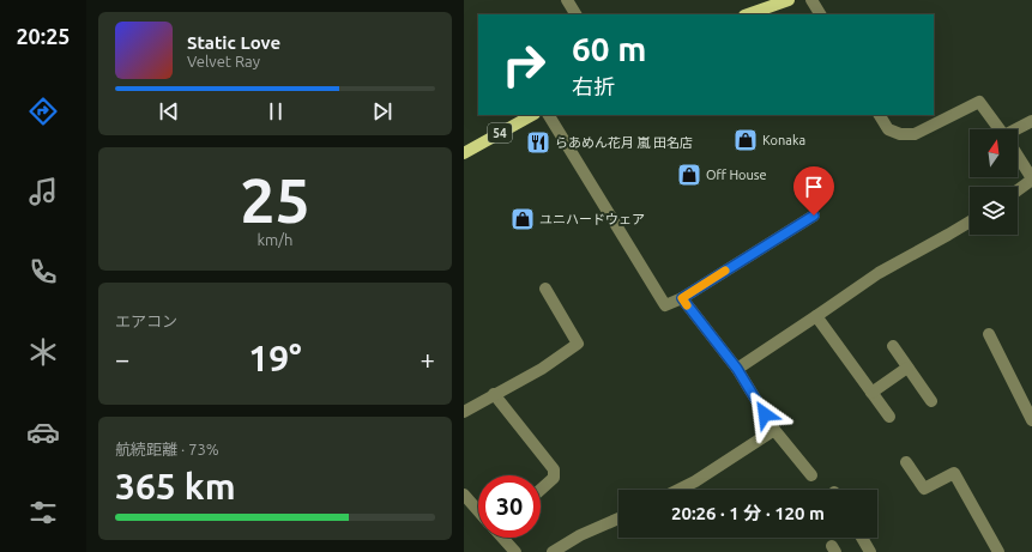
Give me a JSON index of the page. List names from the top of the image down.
{
  "streets": {
    "main road": ["54"]
  },
  "places": {
    "shop": ["Konaka", "Off House", "ユニハードウェア"],
    "restaurant": ["らあめん花月 嵐 田名店"]
  },
  "north": "top",
  "page": {
    "tabs": "20:25",
    "turn": ["60 m", "右折"],
    "song": ["Static Love", "Velvet Ray"],
    "tile": [
      ["25", "km/h"],
      "エアコン",
      ["航続距離 · 73%", "365 km"]
    ],
    "heat": ["−", "19°", "+"],
    "limit": "30",
    "trip": "20:26 · 1 分 · 120 m"
  }
}
